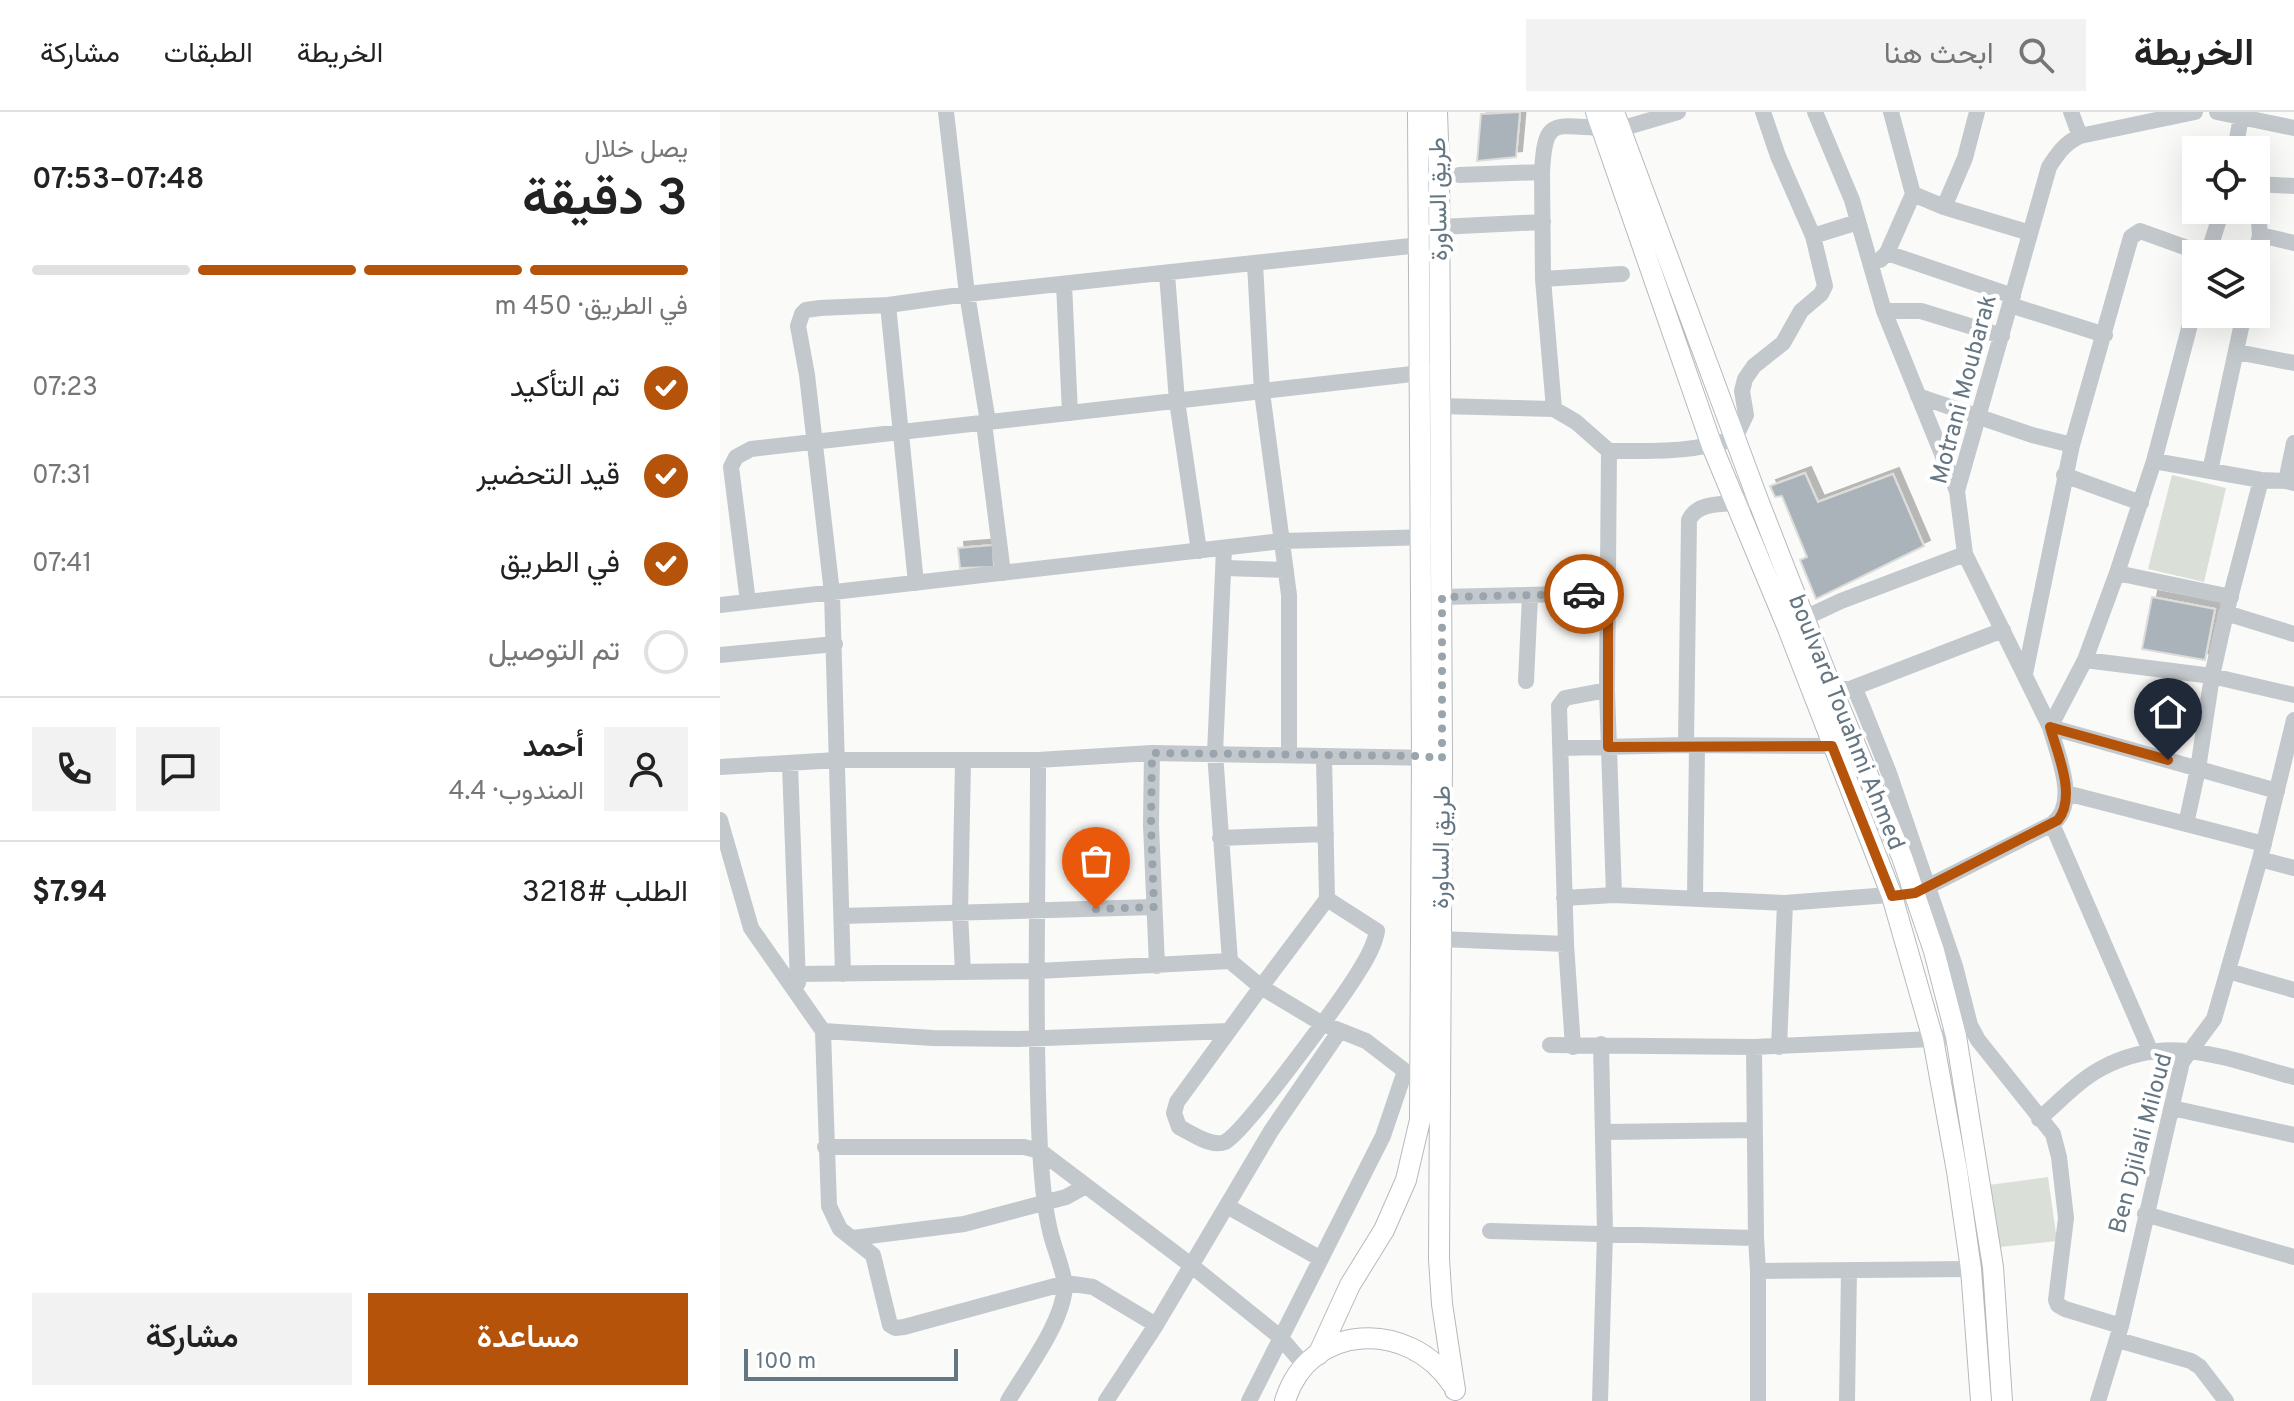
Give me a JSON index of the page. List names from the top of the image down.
{
  "streets": {
    "main road": ["طريق الساورة", "boulvard Touahmi Ahmed"],
    "street": ["Motrani Moubarak", "Ben Djilali Miloud"]
  },
  "scale_bar": "100 m",
  "page": {
    "header": "الخريطة",
    "search": "ابحث هنا",
    "nav": ["الخريطة", "الطبقات", "مشاركة"],
    "heading": ["3 دقيقة", "يصل خلال", "07:48–07:53"],
    "panel": [
      "أحمد",
      "المندوب · 4.4",
      "الطلب #3218",
      "$7.94"
    ],
    "bar": "في الطريق · 450 m",
    "list": [
      ["تم التأكيد", "07:23"],
      ["قيد التحضير", "07:31"],
      ["في الطريق", "07:41"],
      "تم التوصيل"
    ],
    "buttons": ["مساعدة", "مشاركة"],
    "scale": "100 m"
  }
}
